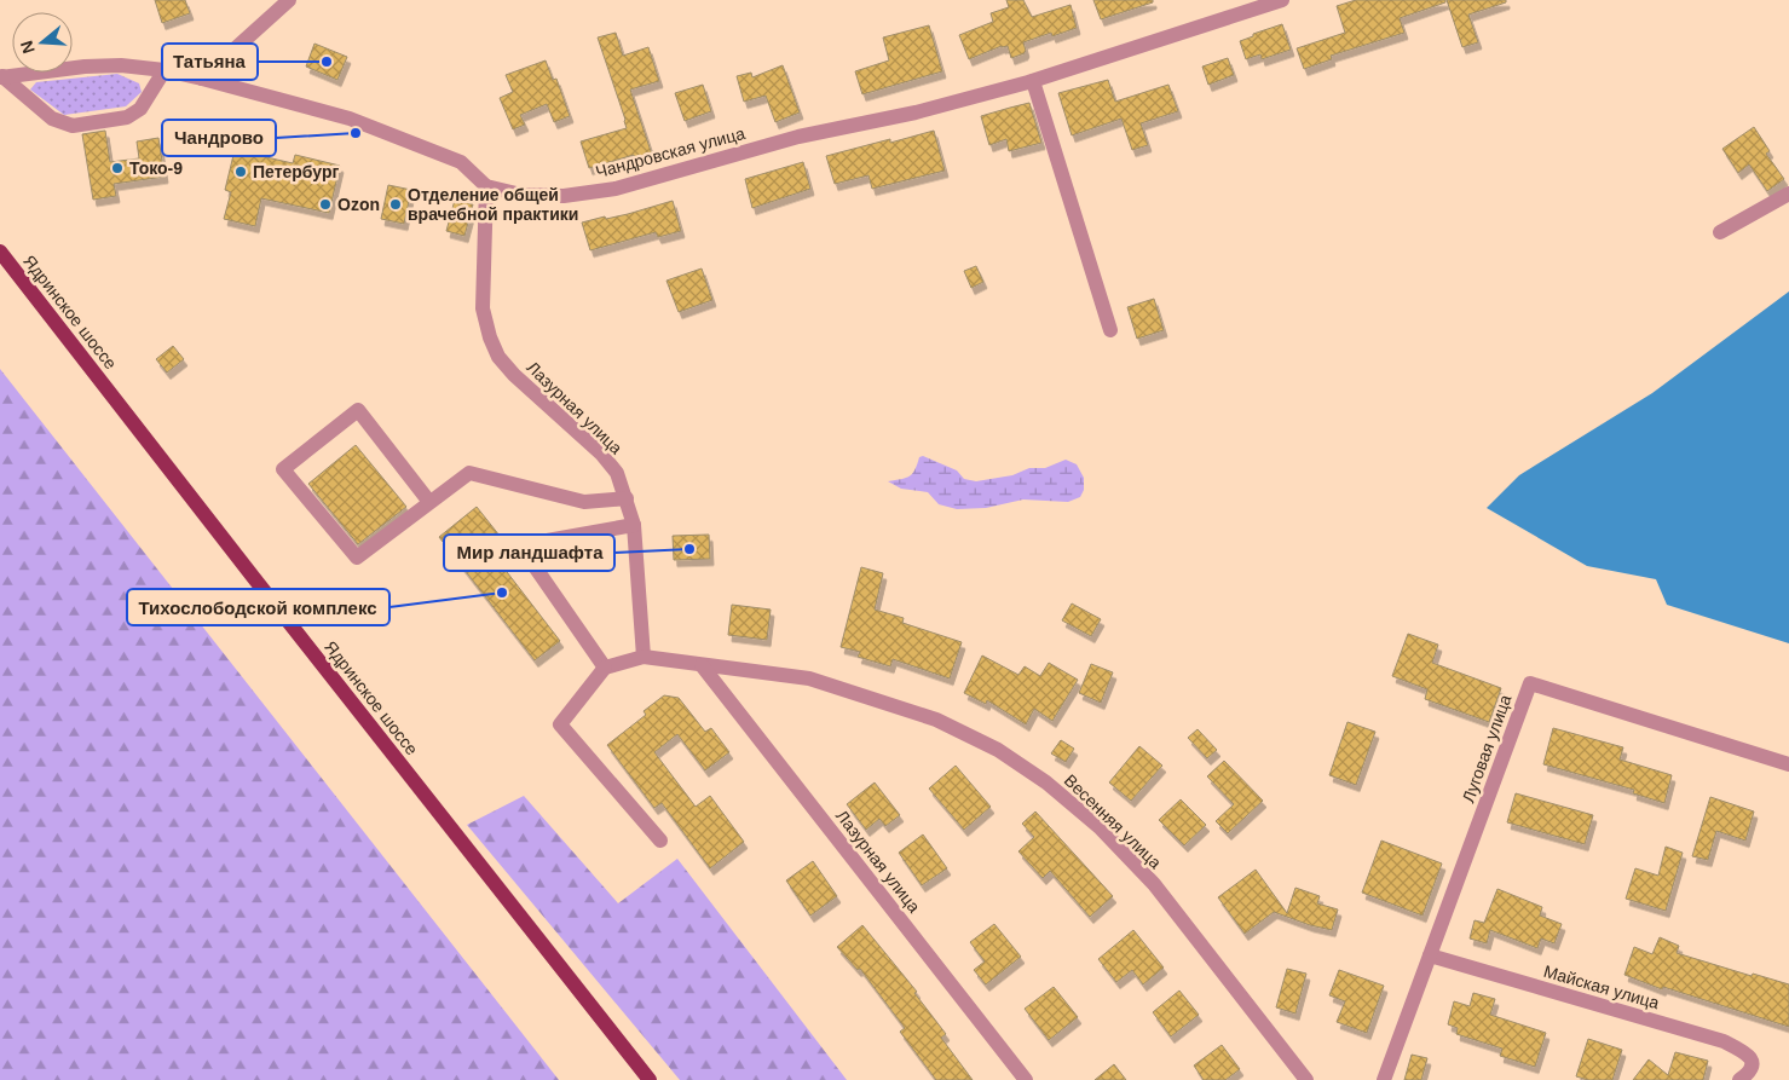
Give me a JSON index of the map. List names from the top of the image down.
{
  "streets": {
    "main road": ["Ядринское шоссе"],
    "street": [
      "Чандровская улица",
      "Лазурная улица",
      "Луговая улица",
      "Весенняя улица",
      "Майская улица"
    ]
  },
  "crossings": [
    ["Чандровская улица", "Лазурная улица"],
    ["Лазурная улица", "Весенняя улица"],
    ["Луговая улица", "Майская улица"]
  ],
  "places": [
    "Татьяна",
    "Чандрово",
    "Токо-9",
    "Петербург",
    "Ozon",
    "Отделение общей врачебной практики",
    "Мир ландшафта",
    "Тихослободской комплекс"
  ],
  "north": "left"
}
